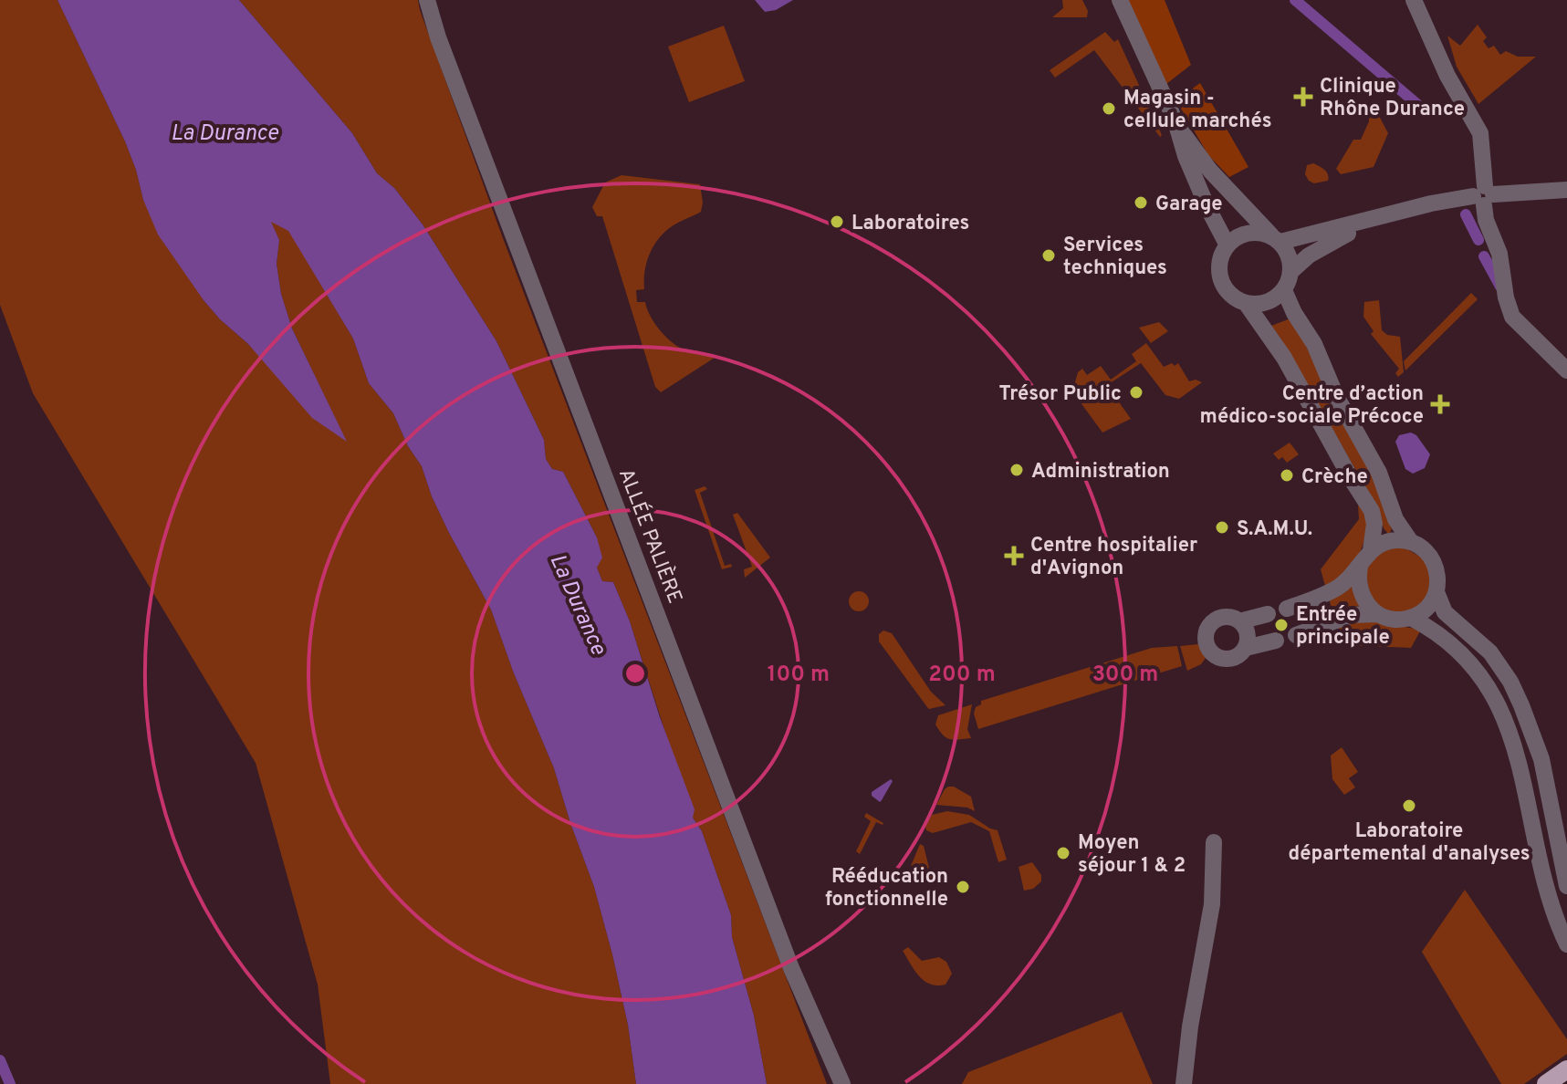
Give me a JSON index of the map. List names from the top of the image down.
{
  "streets": {
    "street": ["ALLÉE PALIÈRE"]
  },
  "water": ["La Durance"],
  "places": {
    "health": ["Clinique Rhône Durance", "Centre d’action médico-sociale Précoce", "Centre hospitalier d'Avignon"],
    "other": [
      "Magasin - cellule marchés",
      "Garage",
      "Laboratoires",
      "Services techniques",
      "Trésor Public",
      "Administration",
      "Crèche",
      "S.A.M.U.",
      "Entrée principale",
      "Laboratoire départemental d'analyses",
      "Moyen séjour 1 & 2",
      "Rééducation fonctionnelle"
    ]
  },
  "rings": ["100 m", "200 m", "300 m"]
}
